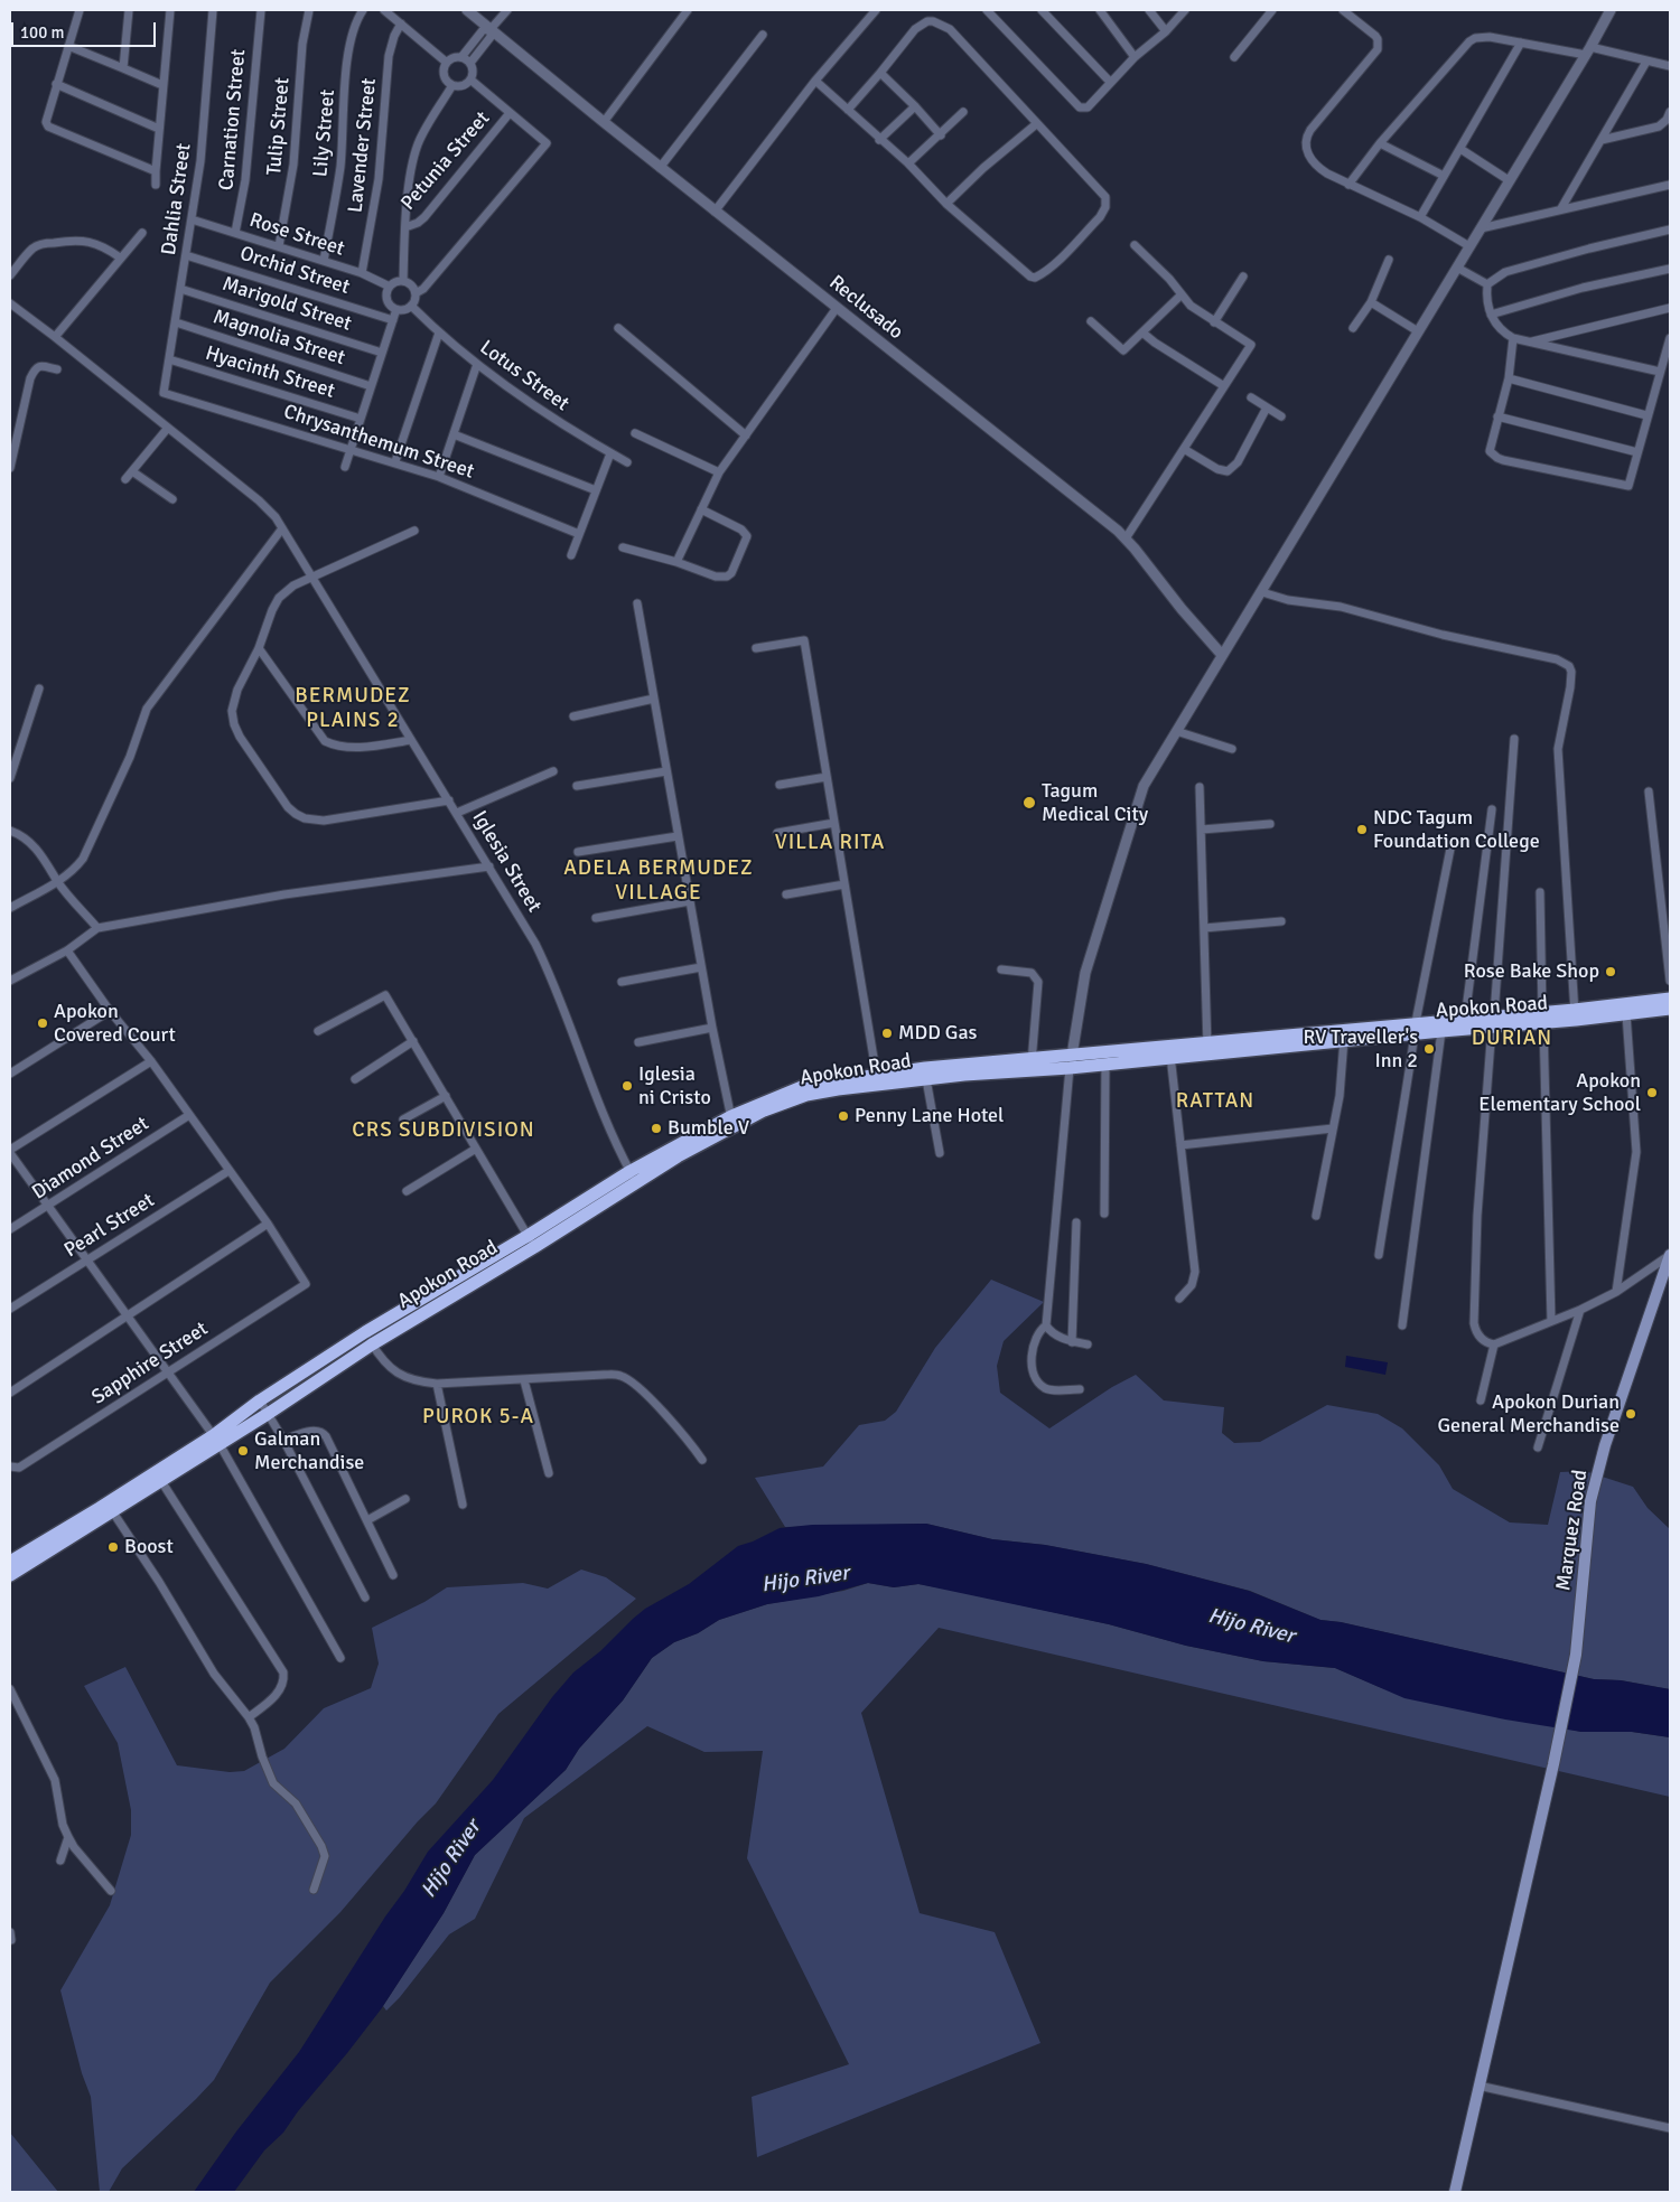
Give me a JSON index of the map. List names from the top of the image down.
{
  "streets": {
    "highway": ["Apokon Road"],
    "main road": ["Marquez Road"],
    "street": [
      "Carnation Street",
      "Tulip Street",
      "Lily Street",
      "Lavender Street",
      "Petunia Street",
      "Dahlia Street",
      "Rose Street",
      "Orchid Street",
      "Marigold Street",
      "Reclusado",
      "Magnolia Street",
      "Hyacinth Street",
      "Lotus Street",
      "Chrysanthemum Street",
      "Iglesia Street",
      "Diamond Street",
      "Pearl Street",
      "Sapphire Street"
    ]
  },
  "crossings": [
    ["Carnation Street", "Rose Street"],
    ["Tulip Street", "Rose Street"],
    ["Lily Street", "Rose Street"],
    ["Lavender Street", "Rose Street"],
    ["Dahlia Street", "Rose Street"],
    ["Dahlia Street", "Orchid Street"],
    ["Dahlia Street", "Marigold Street"],
    ["Dahlia Street", "Magnolia Street"],
    ["Dahlia Street", "Hyacinth Street"],
    ["Dahlia Street", "Chrysanthemum Street"],
    ["Rose Street", "Lotus Street"],
    ["Iglesia Street", "Apokon Road"]
  ],
  "districts": [
    "BERMUDEZ PLAINS 2",
    "VILLA RITA",
    "ADELA BERMUDEZ VILLAGE",
    "DURIAN",
    "RATTAN",
    "CRS SUBDIVISION",
    "PUROK 5-A"
  ],
  "water": ["Hijo River"],
  "places": [
    "Tagum Medical City",
    "NDC Tagum Foundation College",
    "Rose Bake Shop",
    "Apokon Covered Court",
    "MDD Gas",
    "RV Traveller's Inn 2",
    "Iglesia ni Cristo",
    "Apokon Elementary School",
    "Penny Lane Hotel",
    "Bumble V",
    "Apokon Durian General Merchandise",
    "Galman Merchandise",
    "Boost"
  ],
  "scale_bar": "100 m"
}
